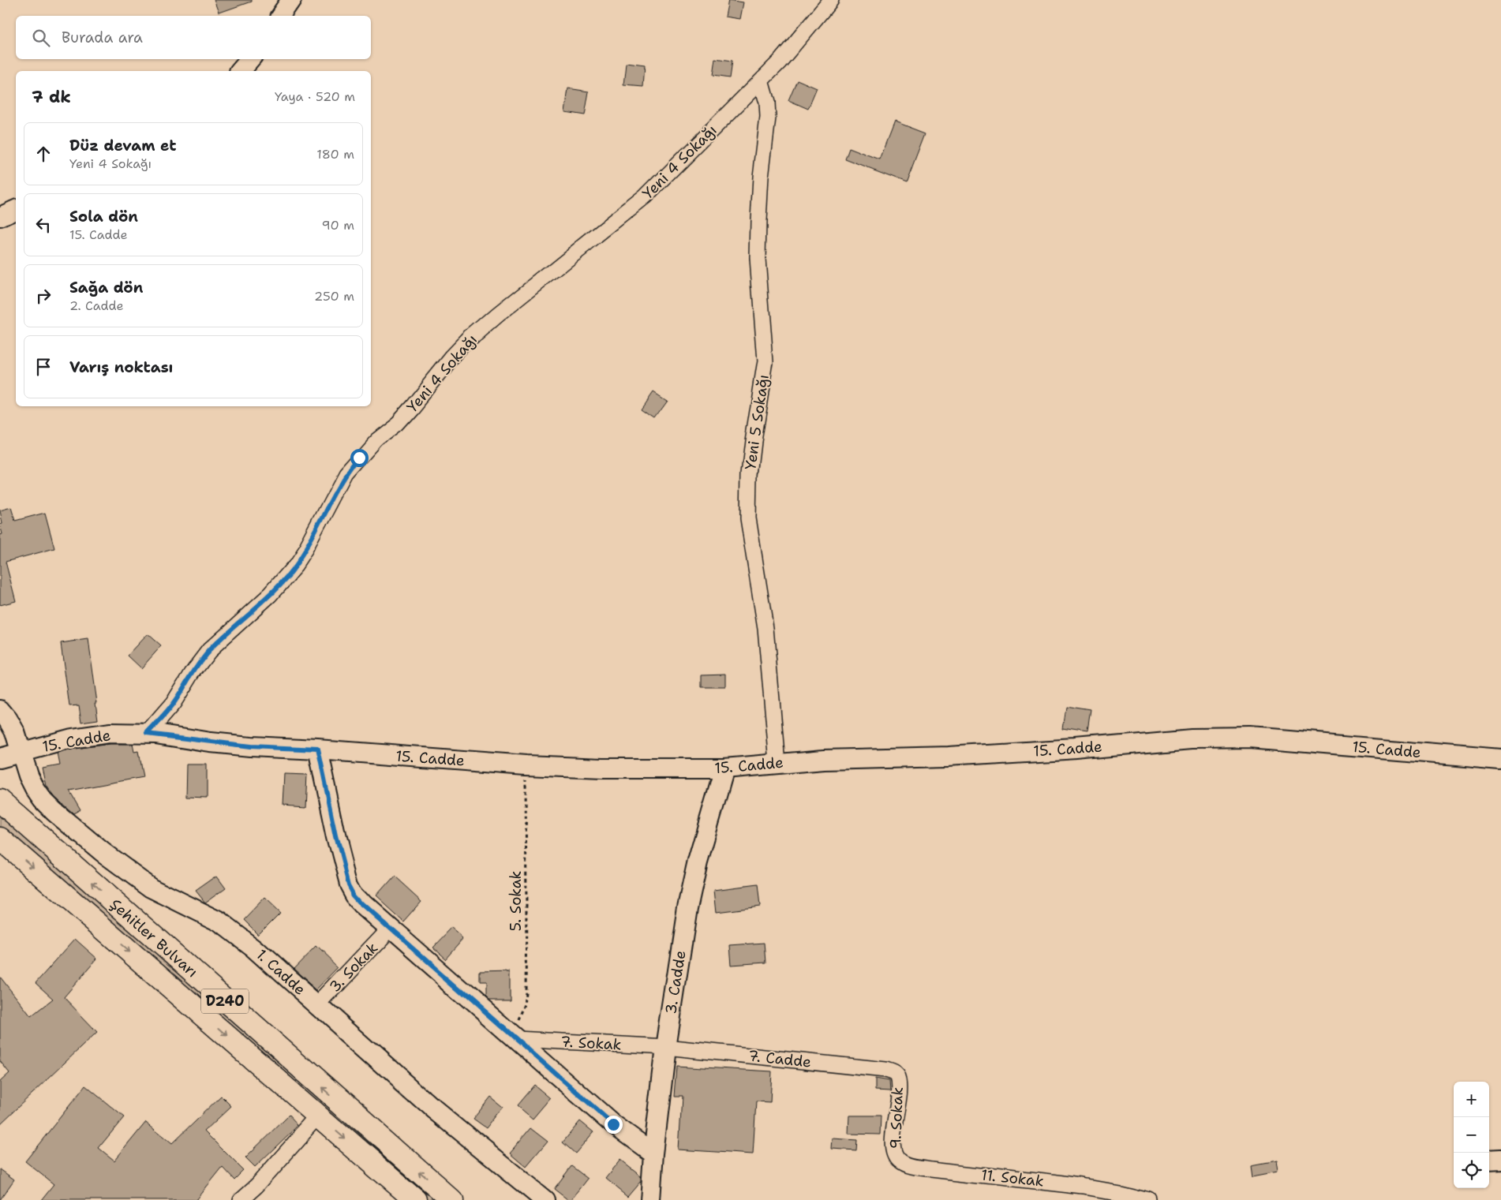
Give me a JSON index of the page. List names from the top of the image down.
{
  "streets": {
    "main road": ["Şehitler Bulvarı", "D240"],
    "street": [
      "Yeni 4 Sokağı",
      "Yeni 5 Sokağı",
      "15. Cadde",
      "3. Sokak",
      "1. Cadde",
      "3. Cadde",
      "7. Sokak",
      "7. Cadde",
      "9. Sokak",
      "11. Sokak"
    ],
    "path": ["5. Sokak"]
  },
  "crossings": [
    ["Yeni 4 Sokağı", "Yeni 5 Sokağı"],
    ["Yeni 4 Sokağı", "15. Cadde"],
    ["Yeni 5 Sokağı", "15. Cadde"],
    ["15. Cadde", "5. Sokak"],
    ["15. Cadde", "1. Cadde"],
    ["15. Cadde", "3. Cadde"],
    ["5. Sokak", "7. Sokak"],
    ["3. Sokak", "1. Cadde"],
    ["3. Cadde", "7. Sokak"],
    ["3. Cadde", "7. Cadde"],
    ["7. Sokak", "7. Cadde"],
    ["7. Cadde", "9. Sokak"],
    ["9. Sokak", "11. Sokak"]
  ],
  "page": {
    "search": "Burada ara",
    "heading": ["7 dk", "Yaya · 520 m"],
    "list": [
      ["Düz devam et", "Yeni 4 Sokağı", "180 m"],
      ["Sola dön", "15. Cadde", "90 m"],
      ["Sağa dön", "2. Cadde", "250 m"],
      "Varış noktası"
    ],
    "map_buttons": ["+", "−"]
  }
}
